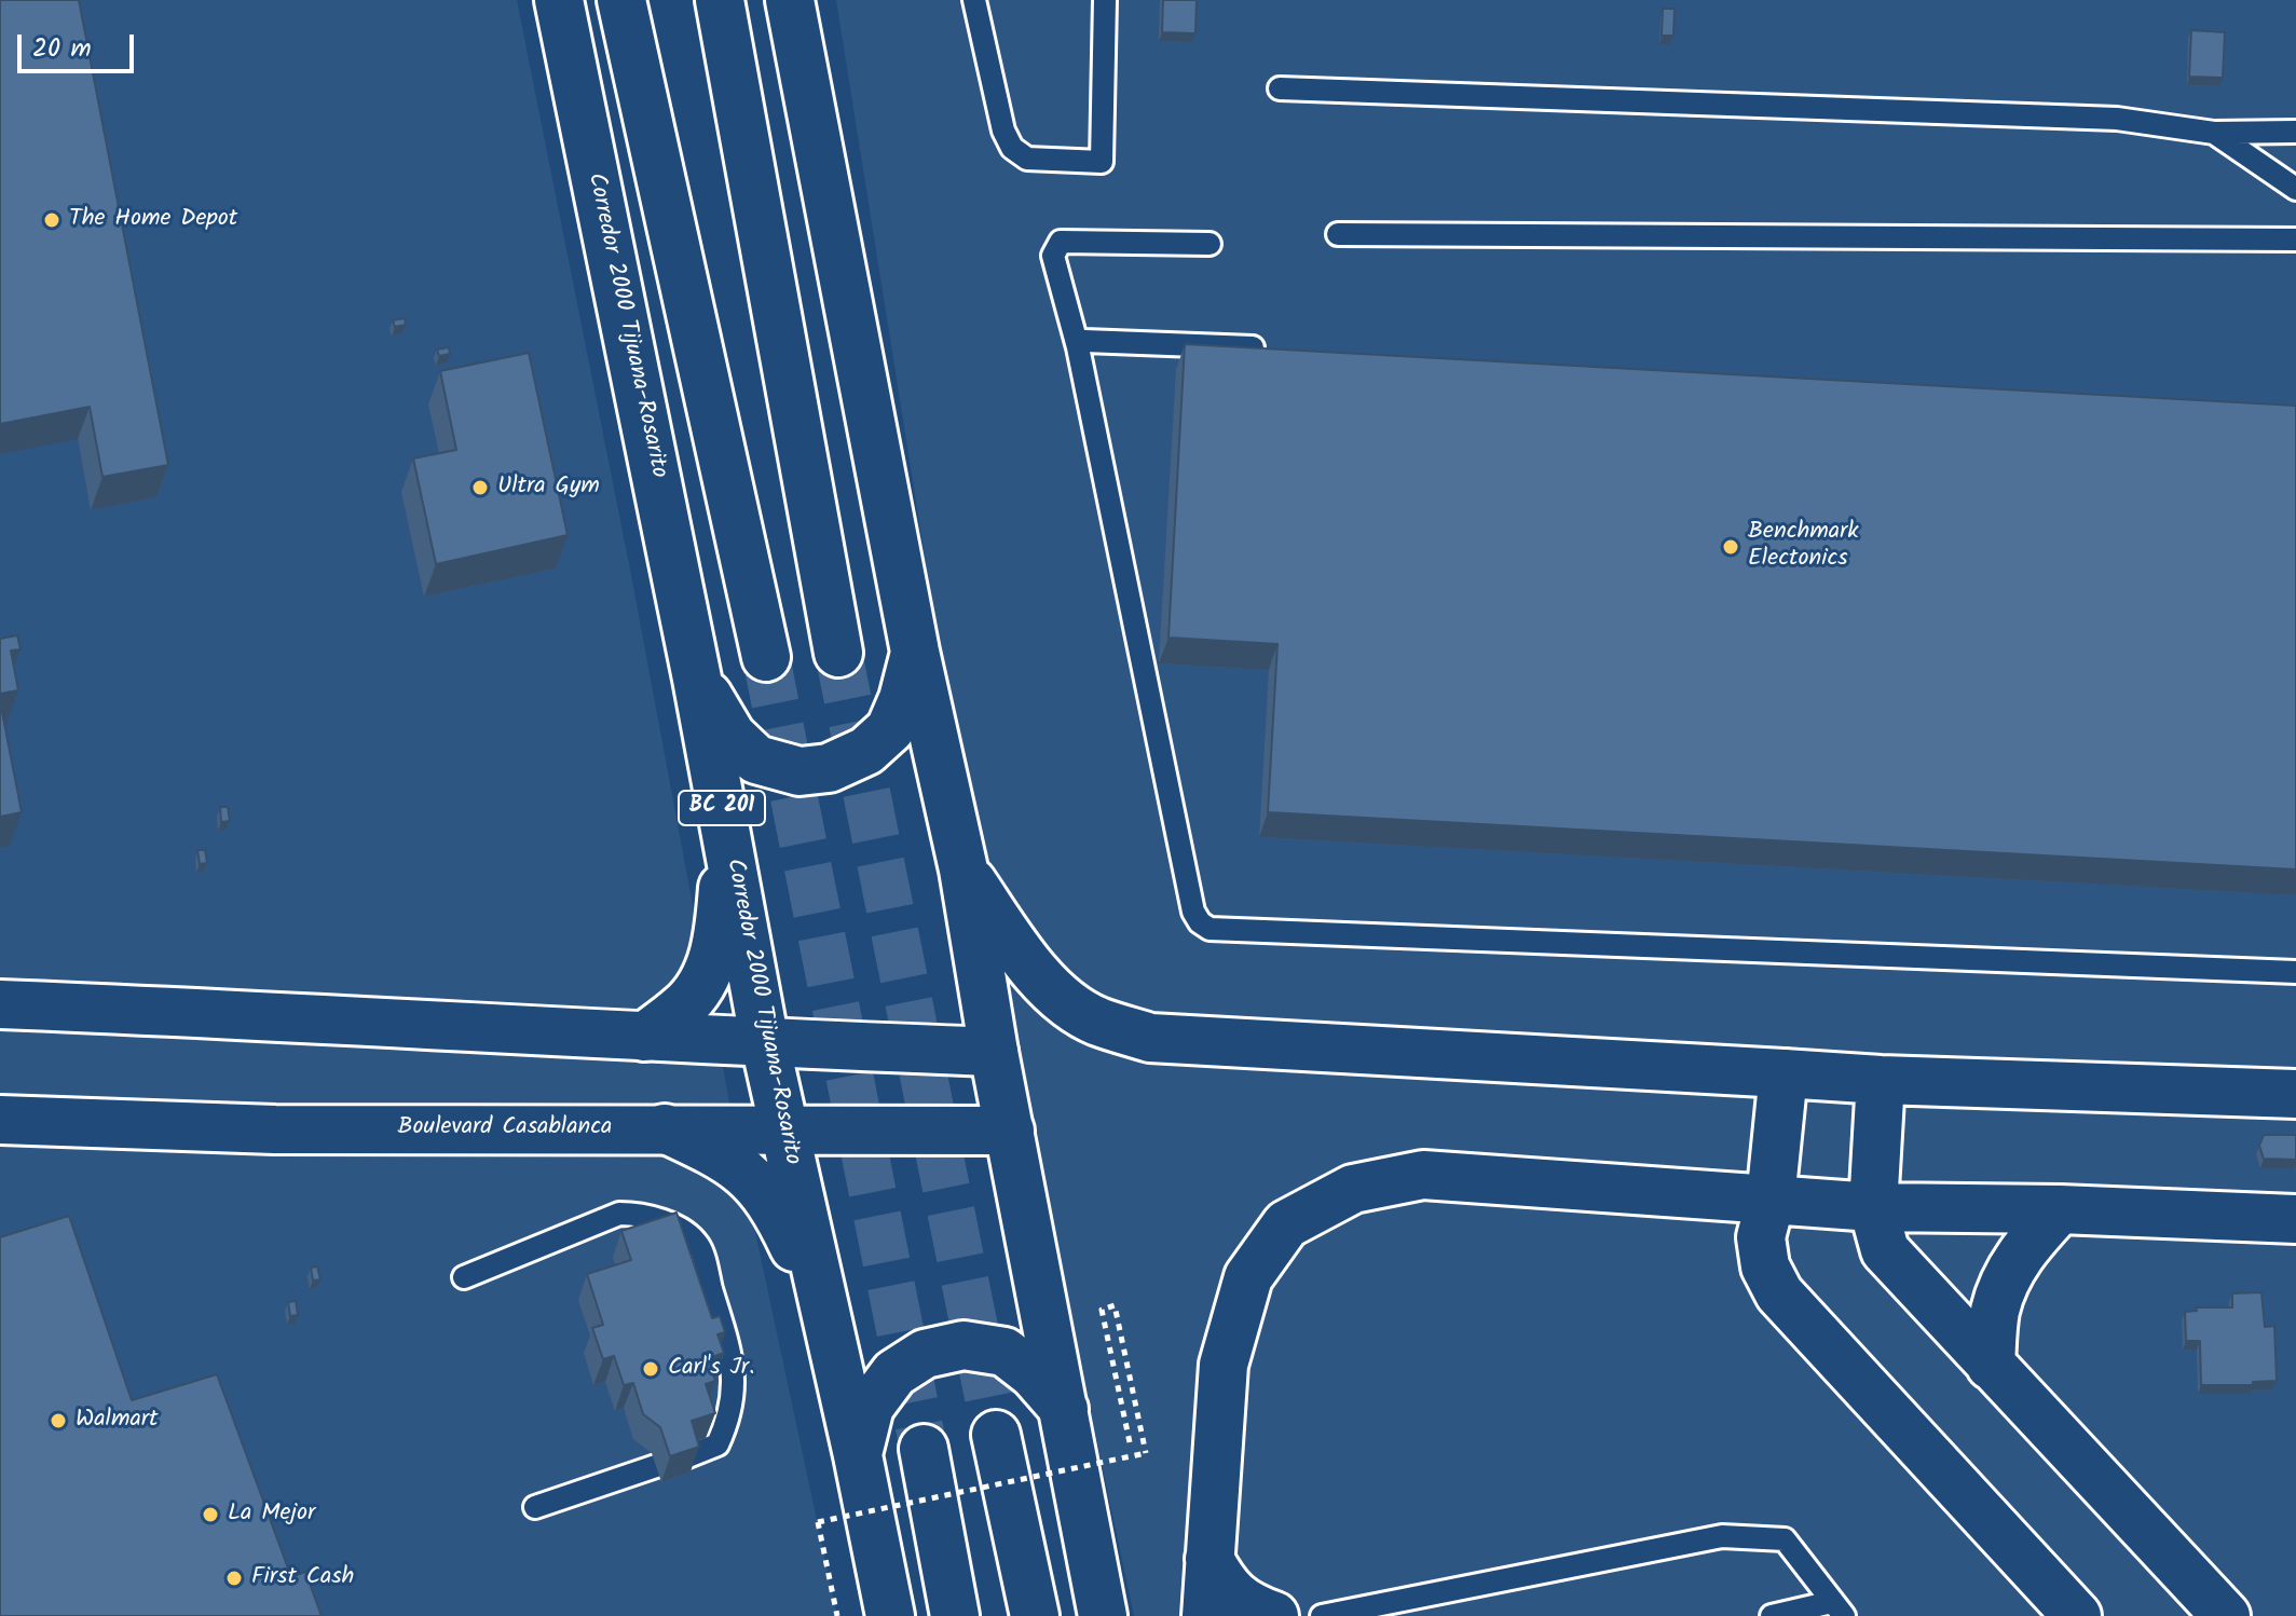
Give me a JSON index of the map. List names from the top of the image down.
{
  "streets": {
    "main road": ["Corredor 2000 Tijuana-Rosarito", "BC 201", "Boulevard Casablanca"]
  },
  "crossings": [
    ["Corredor 2000 Tijuana-Rosarito", "Boulevard Casablanca"]
  ],
  "places": [
    "The Home Depot",
    "Ultra Gym",
    "Benchmark Electonics",
    "Carl's Jr.",
    "Walmart",
    "La Mejor",
    "First Cash"
  ],
  "scale_bar": "20 m"
}
